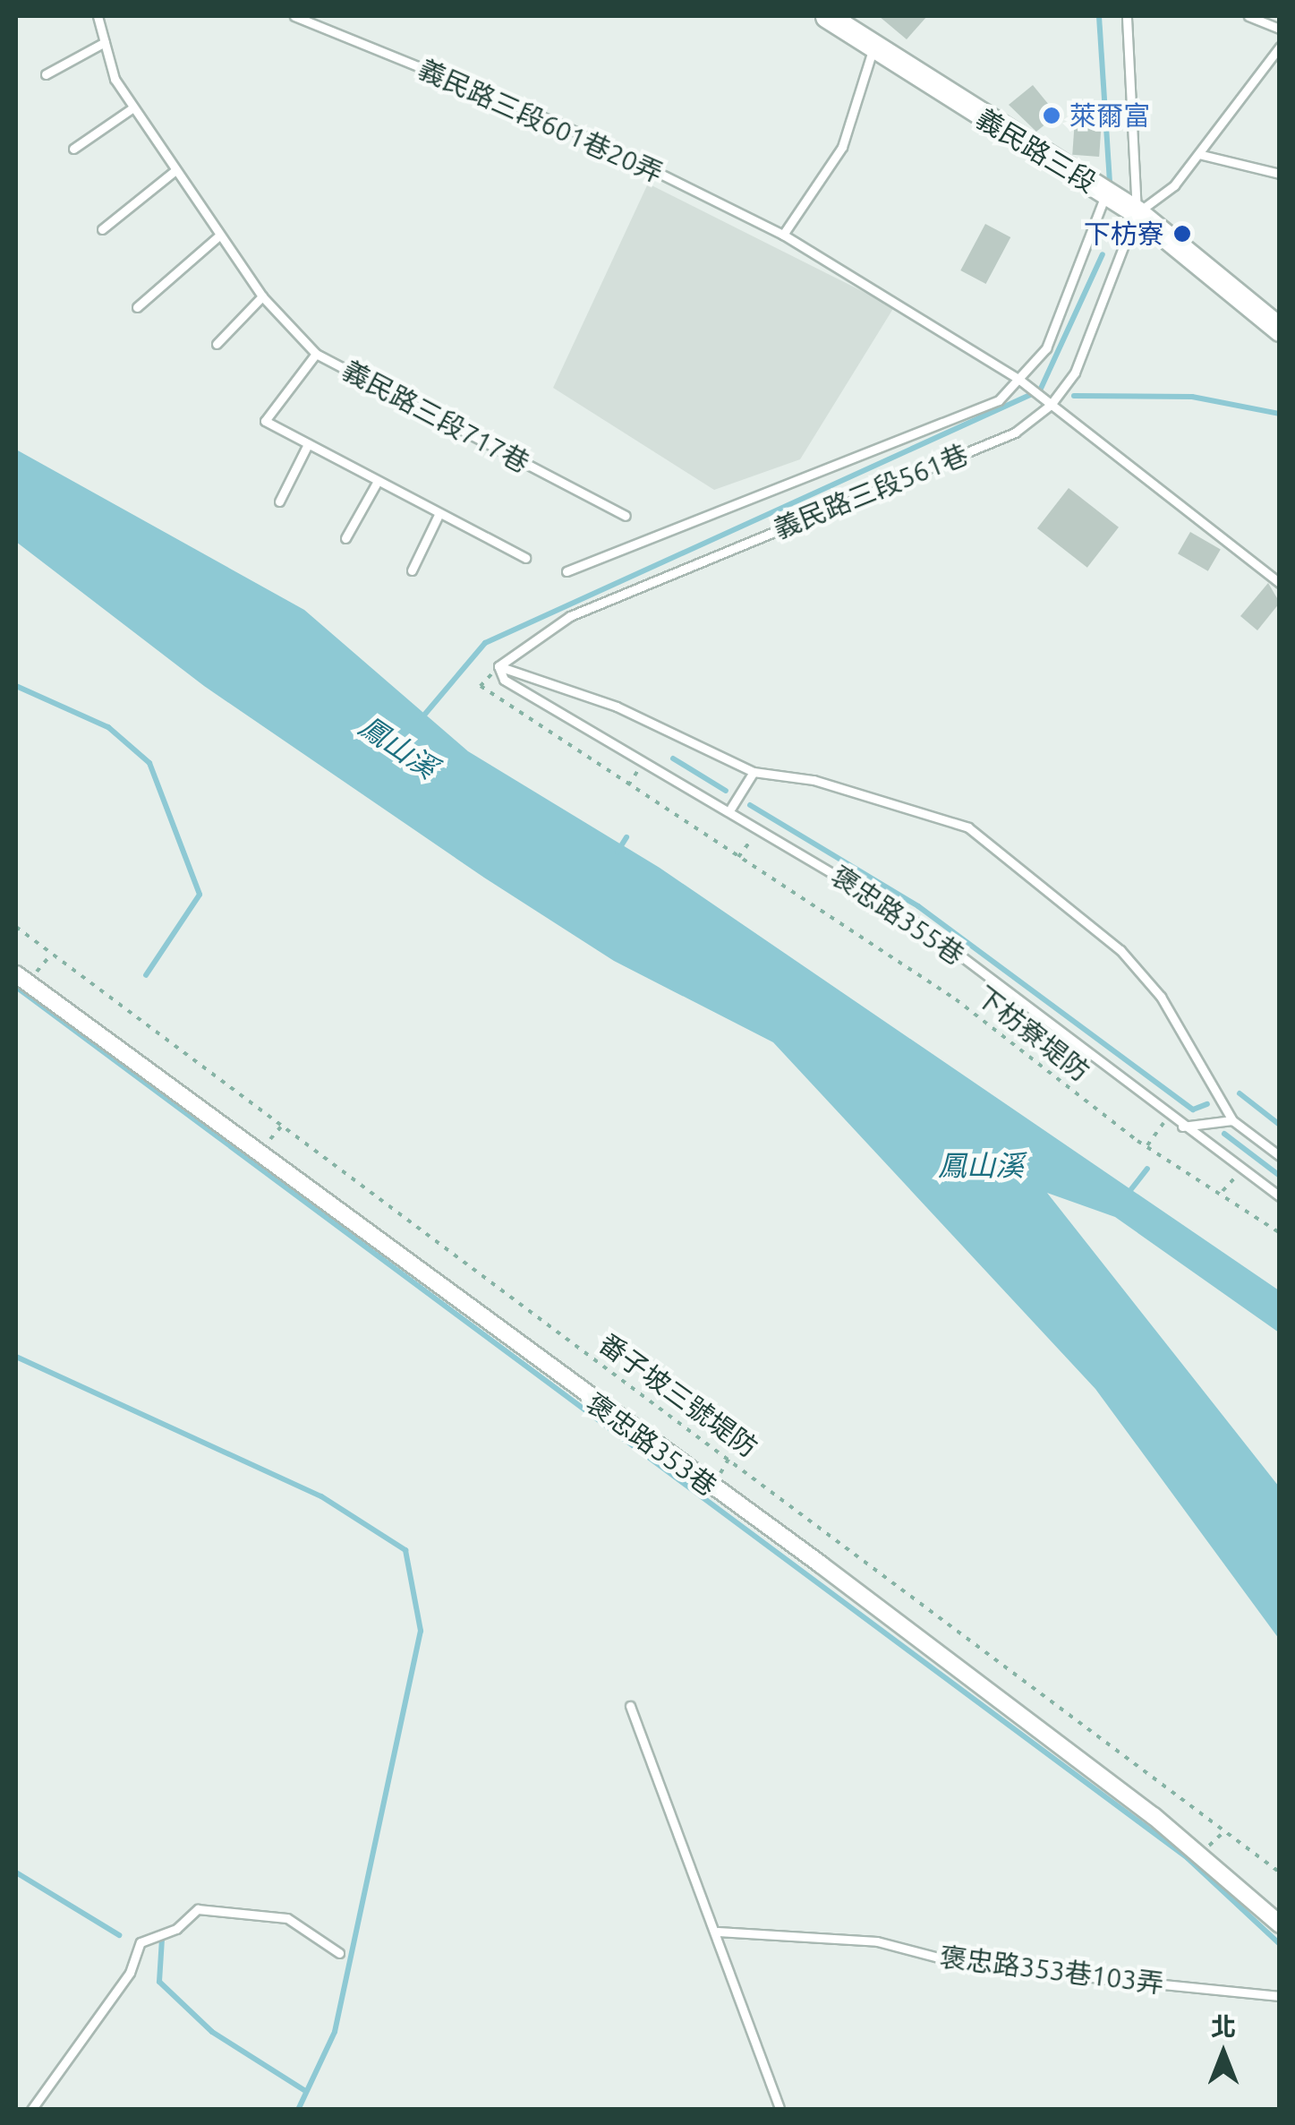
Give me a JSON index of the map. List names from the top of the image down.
{
  "streets": {
    "main road": ["義民路三段"],
    "street": ["褒忠路353巷"],
    "lane": [
      "義民路三段601巷20弄",
      "義民路三段717巷",
      "義民路三段561巷",
      "褒忠路355巷",
      "褒忠路353巷103弄"
    ],
    "path": ["下枋寮堤防", "番子坡三號堤防"]
  },
  "crossings": [
    ["義民路三段601巷20弄", "義民路三段561巷"],
    ["義民路三段", "義民路三段561巷"],
    ["義民路三段561巷", "褒忠路355巷"],
    ["義民路三段561巷", "下枋寮堤防"],
    ["褒忠路355巷", "下枋寮堤防"]
  ],
  "water": ["鳳山溪"],
  "places": ["萊爾富", "下枋寮"],
  "north": "top"
}
